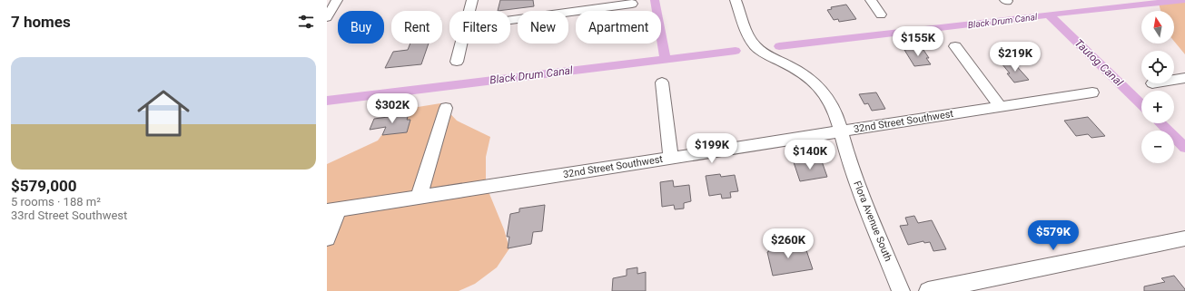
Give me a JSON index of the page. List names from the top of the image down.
{
  "streets": {
    "street": ["32nd Street Southwest", "Flora Avenue South"]
  },
  "crossings": [
    ["32nd Street Southwest", "Flora Avenue South"]
  ],
  "water": ["Black Drum Canal", "Tautog Canal"],
  "north": "top",
  "page": {
    "heading": "7 homes",
    "map_buttons": ["+", "−"],
    "chip": [
      "Buy",
      "Rent",
      "Filters",
      "New",
      "Apartment"
    ],
    "price": [
      "$155K",
      "$219K",
      "$302K",
      "$199K",
      "$140K",
      "$579K",
      "$260K"
    ],
    "list": [
      {
        "name": "$579,000",
        "note": "5 rooms · 188 m² · 33rd Street Southwest"
      }
    ]
  }
}
